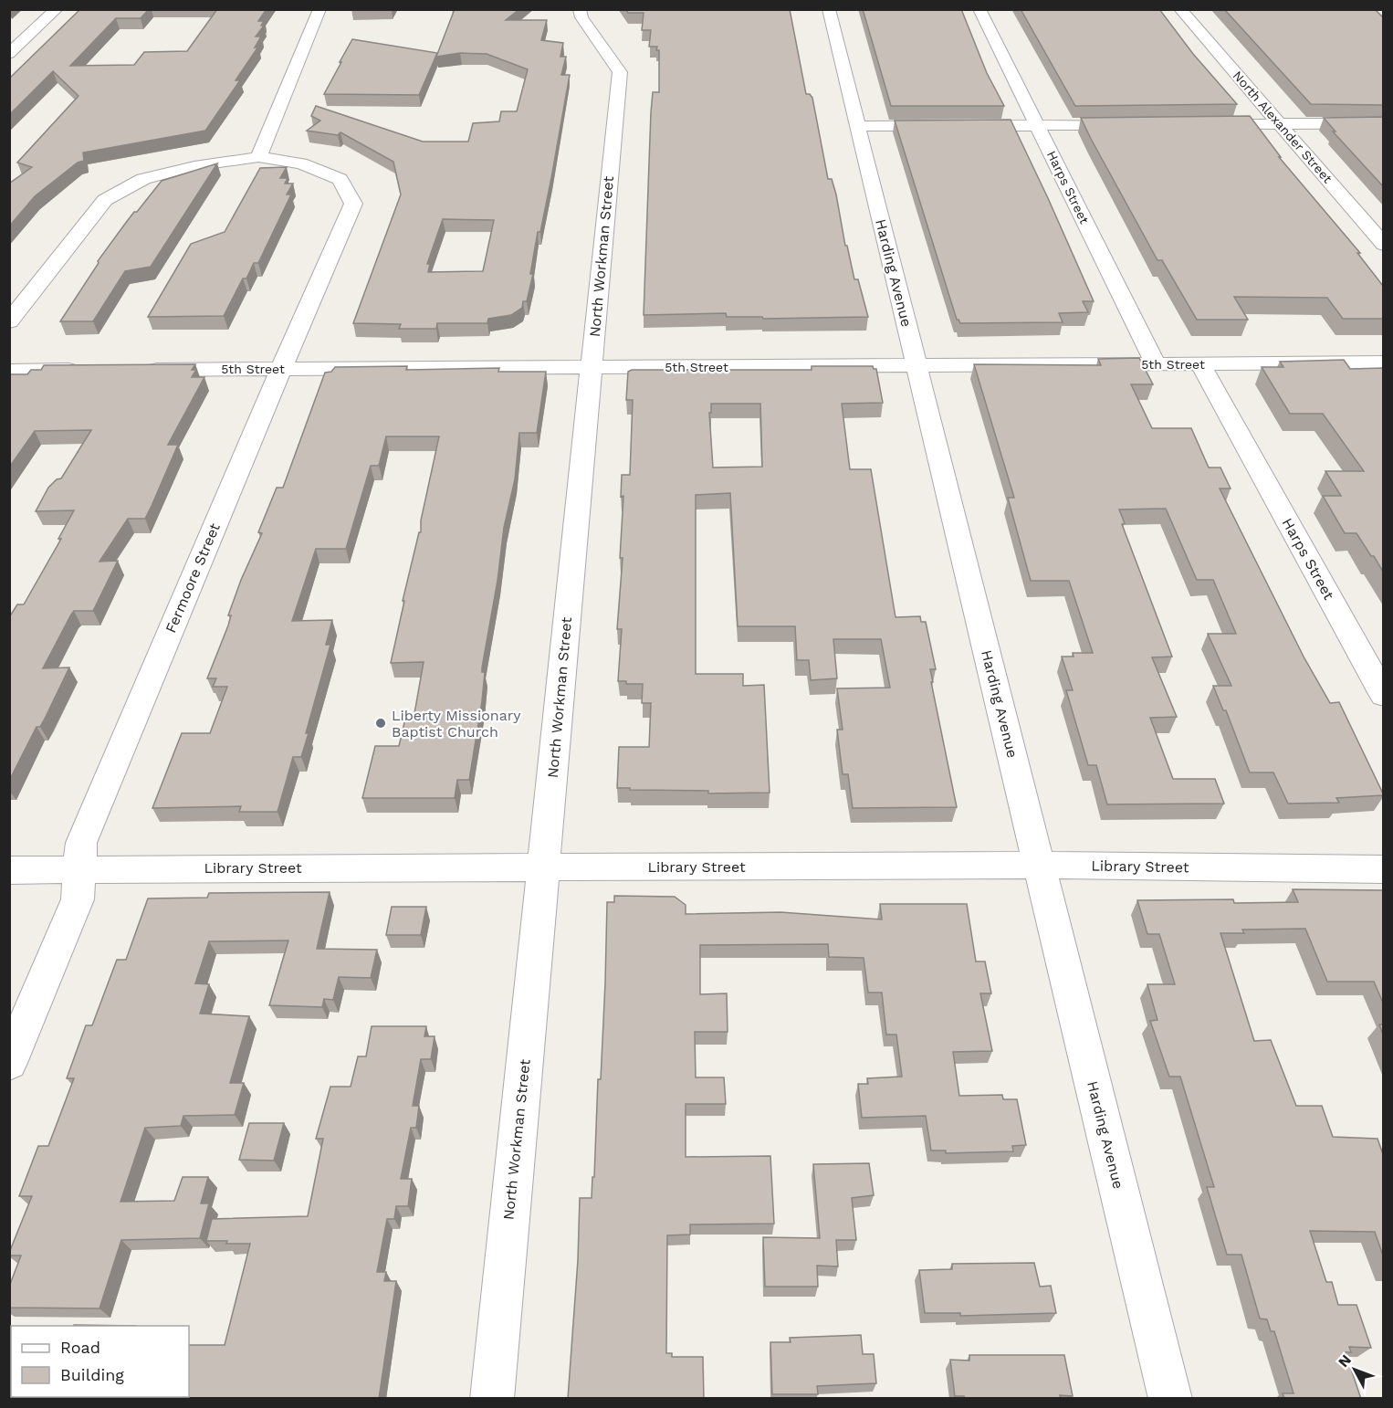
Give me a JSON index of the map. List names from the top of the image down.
{
  "streets": {
    "street": [
      "North Alexander Street",
      "Harps Street",
      "North Workman Street",
      "Harding Avenue",
      "5th Street",
      "Fermoore Street",
      "Library Street"
    ]
  },
  "crossings": [
    ["Harps Street", "5th Street"],
    ["North Workman Street", "5th Street"],
    ["North Workman Street", "Library Street"],
    ["Harding Avenue", "5th Street"],
    ["Harding Avenue", "Library Street"],
    ["5th Street", "Fermoore Street"],
    ["Fermoore Street", "Library Street"]
  ],
  "places": ["Liberty Missionary Baptist Church"],
  "legend": ["Road", "Building"],
  "north": "top left"
}
